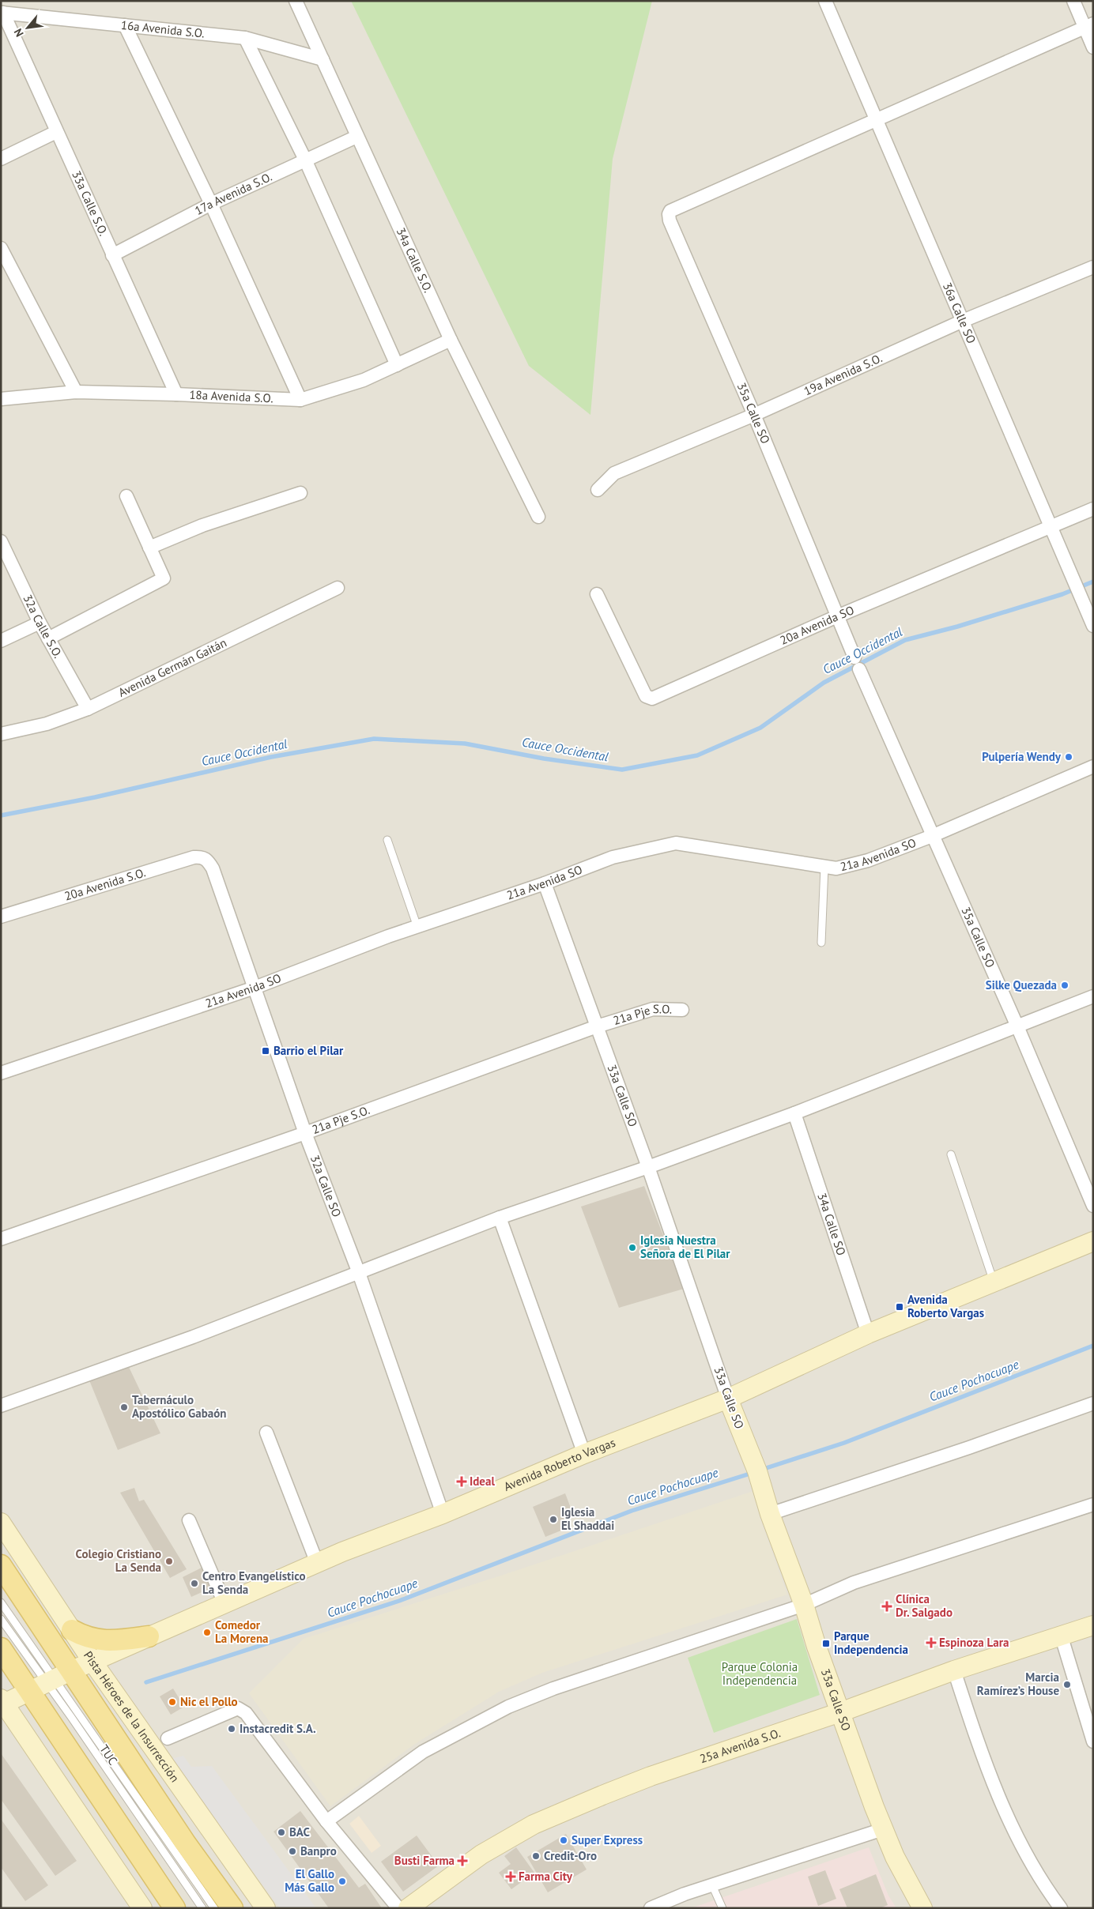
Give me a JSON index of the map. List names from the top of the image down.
{
  "streets": {
    "main road": ["Pista Héroes de la Insurrección"],
    "street": [
      "16a Avenida S.O.",
      "17a Avenida S.O.",
      "33a Calle S.O.",
      "34a Calle S.O.",
      "36a Calle SO",
      "19a Avenida S.O.",
      "18a Avenida S.O.",
      "35a Calle SO",
      "32a Calle S.O.",
      "20a Avenida SO",
      "Avenida Germán Gaitán",
      "21a Avenida SO",
      "20a Avenida S.O.",
      "21a Pje S.O.",
      "33a Calle SO",
      "32a Calle SO",
      "34a Calle SO",
      "Avenida Roberto Vargas",
      "25a Avenida S.O."
    ],
    "lane": ["TUC"]
  },
  "crossings": [
    ["16a Avenida S.O.", "33a Calle S.O."],
    ["16a Avenida S.O.", "34a Calle S.O."],
    ["17a Avenida S.O.", "33a Calle S.O."],
    ["17a Avenida S.O.", "34a Calle S.O."],
    ["33a Calle S.O.", "18a Avenida S.O."],
    ["34a Calle S.O.", "18a Avenida S.O."],
    ["36a Calle SO", "19a Avenida S.O."],
    ["36a Calle SO", "35a Calle SO"],
    ["36a Calle SO", "20a Avenida SO"],
    ["19a Avenida S.O.", "35a Calle SO"],
    ["35a Calle SO", "20a Avenida SO"],
    ["35a Calle SO", "21a Avenida SO"],
    ["32a Calle S.O.", "Avenida Germán Gaitán"],
    ["21a Avenida SO", "33a Calle SO"],
    ["21a Avenida SO", "32a Calle SO"],
    ["20a Avenida S.O.", "32a Calle SO"],
    ["21a Pje S.O.", "33a Calle SO"],
    ["21a Pje S.O.", "32a Calle SO"],
    ["33a Calle SO", "Avenida Roberto Vargas"],
    ["33a Calle SO", "25a Avenida S.O."],
    ["32a Calle SO", "Avenida Roberto Vargas"],
    ["34a Calle SO", "Avenida Roberto Vargas"],
    ["Avenida Roberto Vargas", "Pista Héroes de la Insurrección"],
    ["Avenida Roberto Vargas", "TUC"],
    ["Pista Héroes de la Insurrección", "TUC"]
  ],
  "water": ["Cauce Occidental", "Cauce Pochocuape"],
  "parks": ["Parque Colonia Independencia"],
  "places": {
    "other": [
      "Pulpería Wendy",
      "Silke Quezada",
      "Iglesia Nuestra Señora de El Pilar",
      "Tabernáculo Apostólico Gabaón",
      "Iglesia El Shaddai",
      "Colegio Cristiano La Senda",
      "Centro Evangelístico La Senda",
      "Comedor La Morena",
      "Marcia Ramírez’s House",
      "Nic el Pollo",
      "Instacredit S.A.",
      "BAC",
      "Super Express",
      "Banpro",
      "Credit-Oro",
      "El Gallo Más Gallo"
    ],
    "transit": ["Barrio el Pilar", "Avenida Roberto Vargas", "Parque Independencia"],
    "health": [
      "Ideal",
      "Clínica Dr. Salgado",
      "Espinoza Lara",
      "Busti Farma",
      "Farma City"
    ]
  },
  "north": "bottom left"
}
